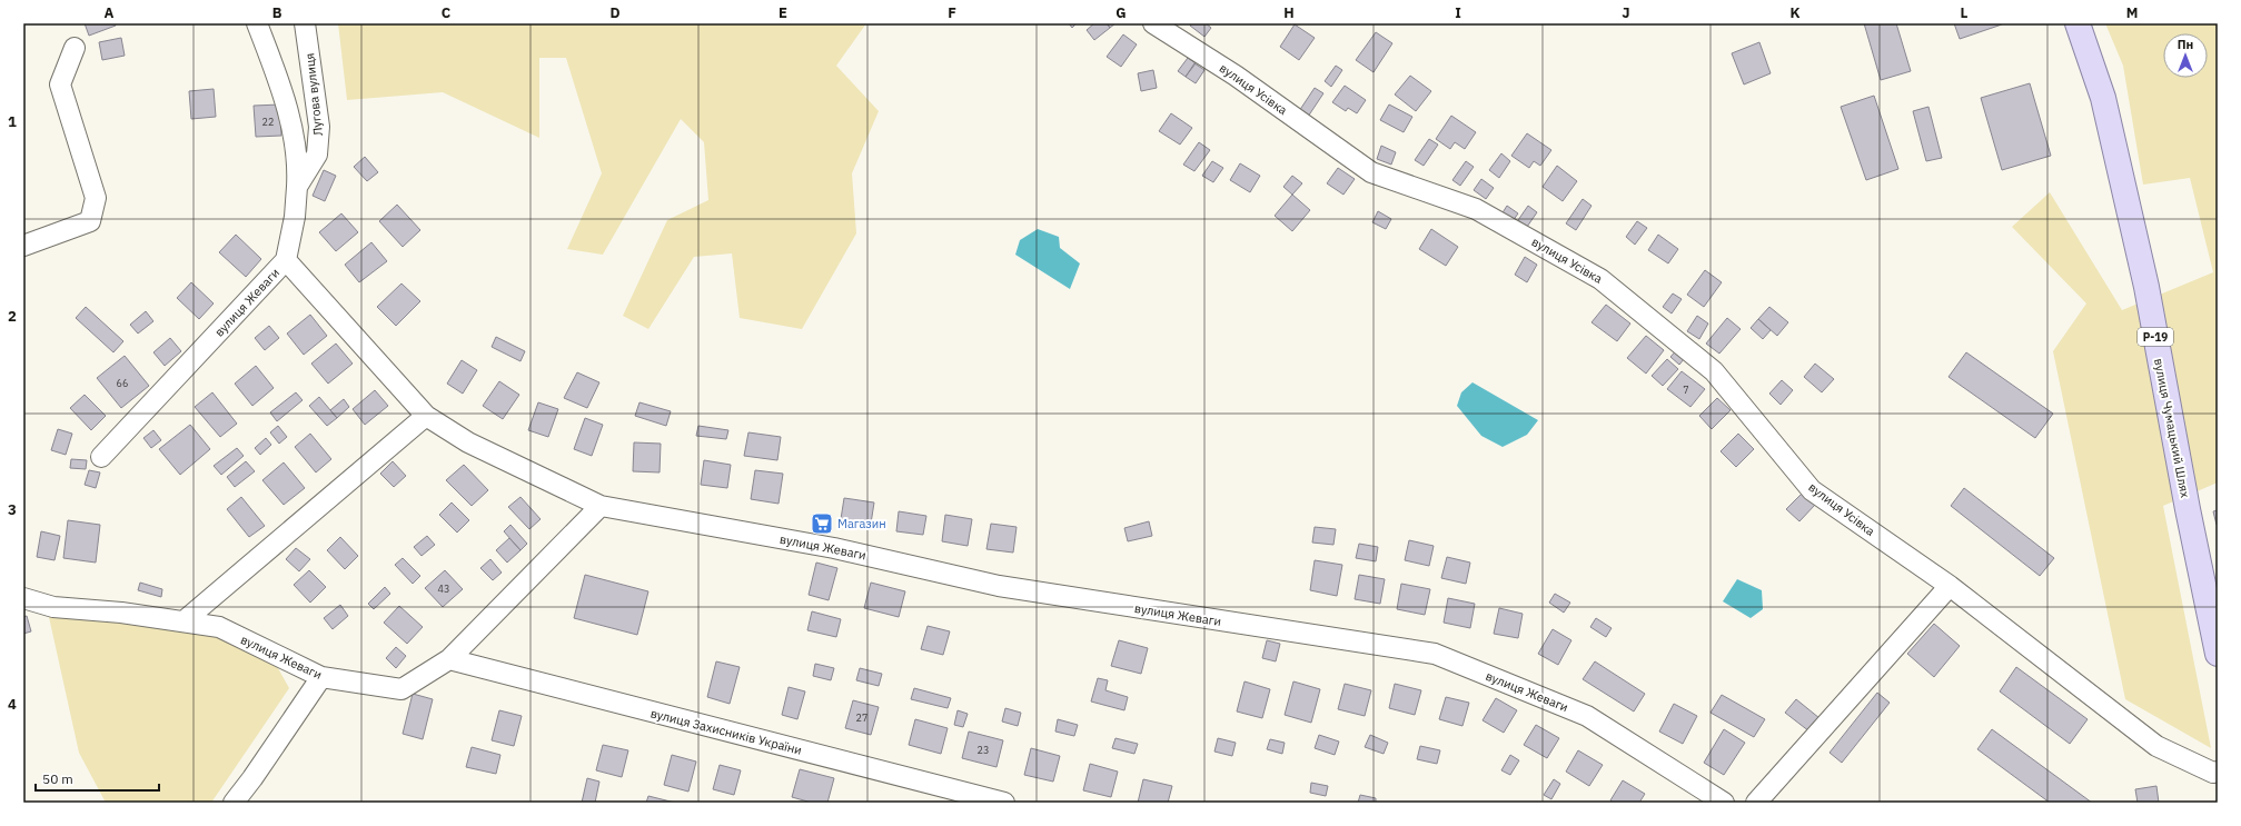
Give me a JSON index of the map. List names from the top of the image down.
{
  "streets": {
    "main road": ["Р-19", "вулиця Чумацький Шлях"],
    "street": [
      "вулиця Усівка",
      "Лугова вулиця",
      "вулиця Жеваги",
      "вулиця Захисників України"
    ]
  },
  "crossings": [
    ["Лугова вулиця", "вулиця Жеваги"],
    ["вулиця Жеваги", "вулиця Захисників України"]
  ],
  "places": {
    "supermarket": ["Магазин"]
  },
  "house_numbers": [
    "22",
    "66",
    "7",
    "43",
    "27",
    "23"
  ],
  "scale_bar": "50 m",
  "north": "top",
  "grid": {
    "columns": [
      "A",
      "B",
      "C",
      "D",
      "E",
      "F",
      "G",
      "H",
      "I",
      "J",
      "K",
      "L",
      "M"
    ],
    "rows": [
      "1",
      "2",
      "3",
      "4"
    ]
  }
}
